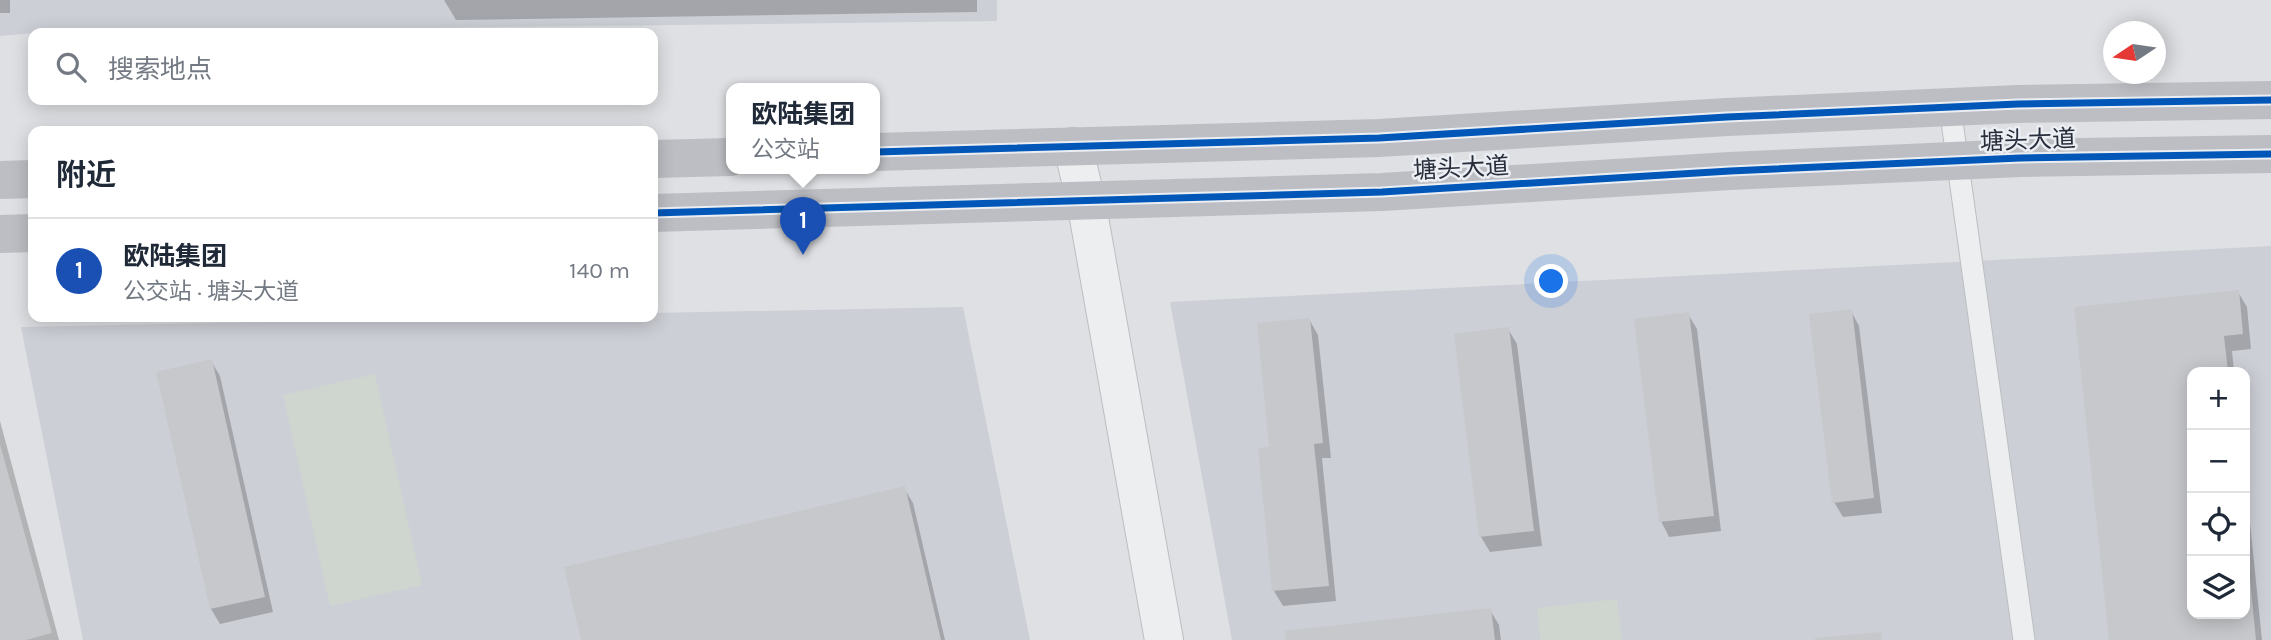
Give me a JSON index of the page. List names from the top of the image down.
{
  "streets": {
    "main road": ["塘头大道"]
  },
  "north": "left",
  "page": {
    "search": "搜索地点",
    "popup": ["欧陆集团", "公交站"],
    "heading": "附近",
    "pins": "1",
    "list": [
      {
        "mark": "1",
        "name": "欧陆集团",
        "note": "公交站 · 塘头大道",
        "value": "140 m"
      }
    ],
    "map_buttons": ["+", "−"]
  }
}
